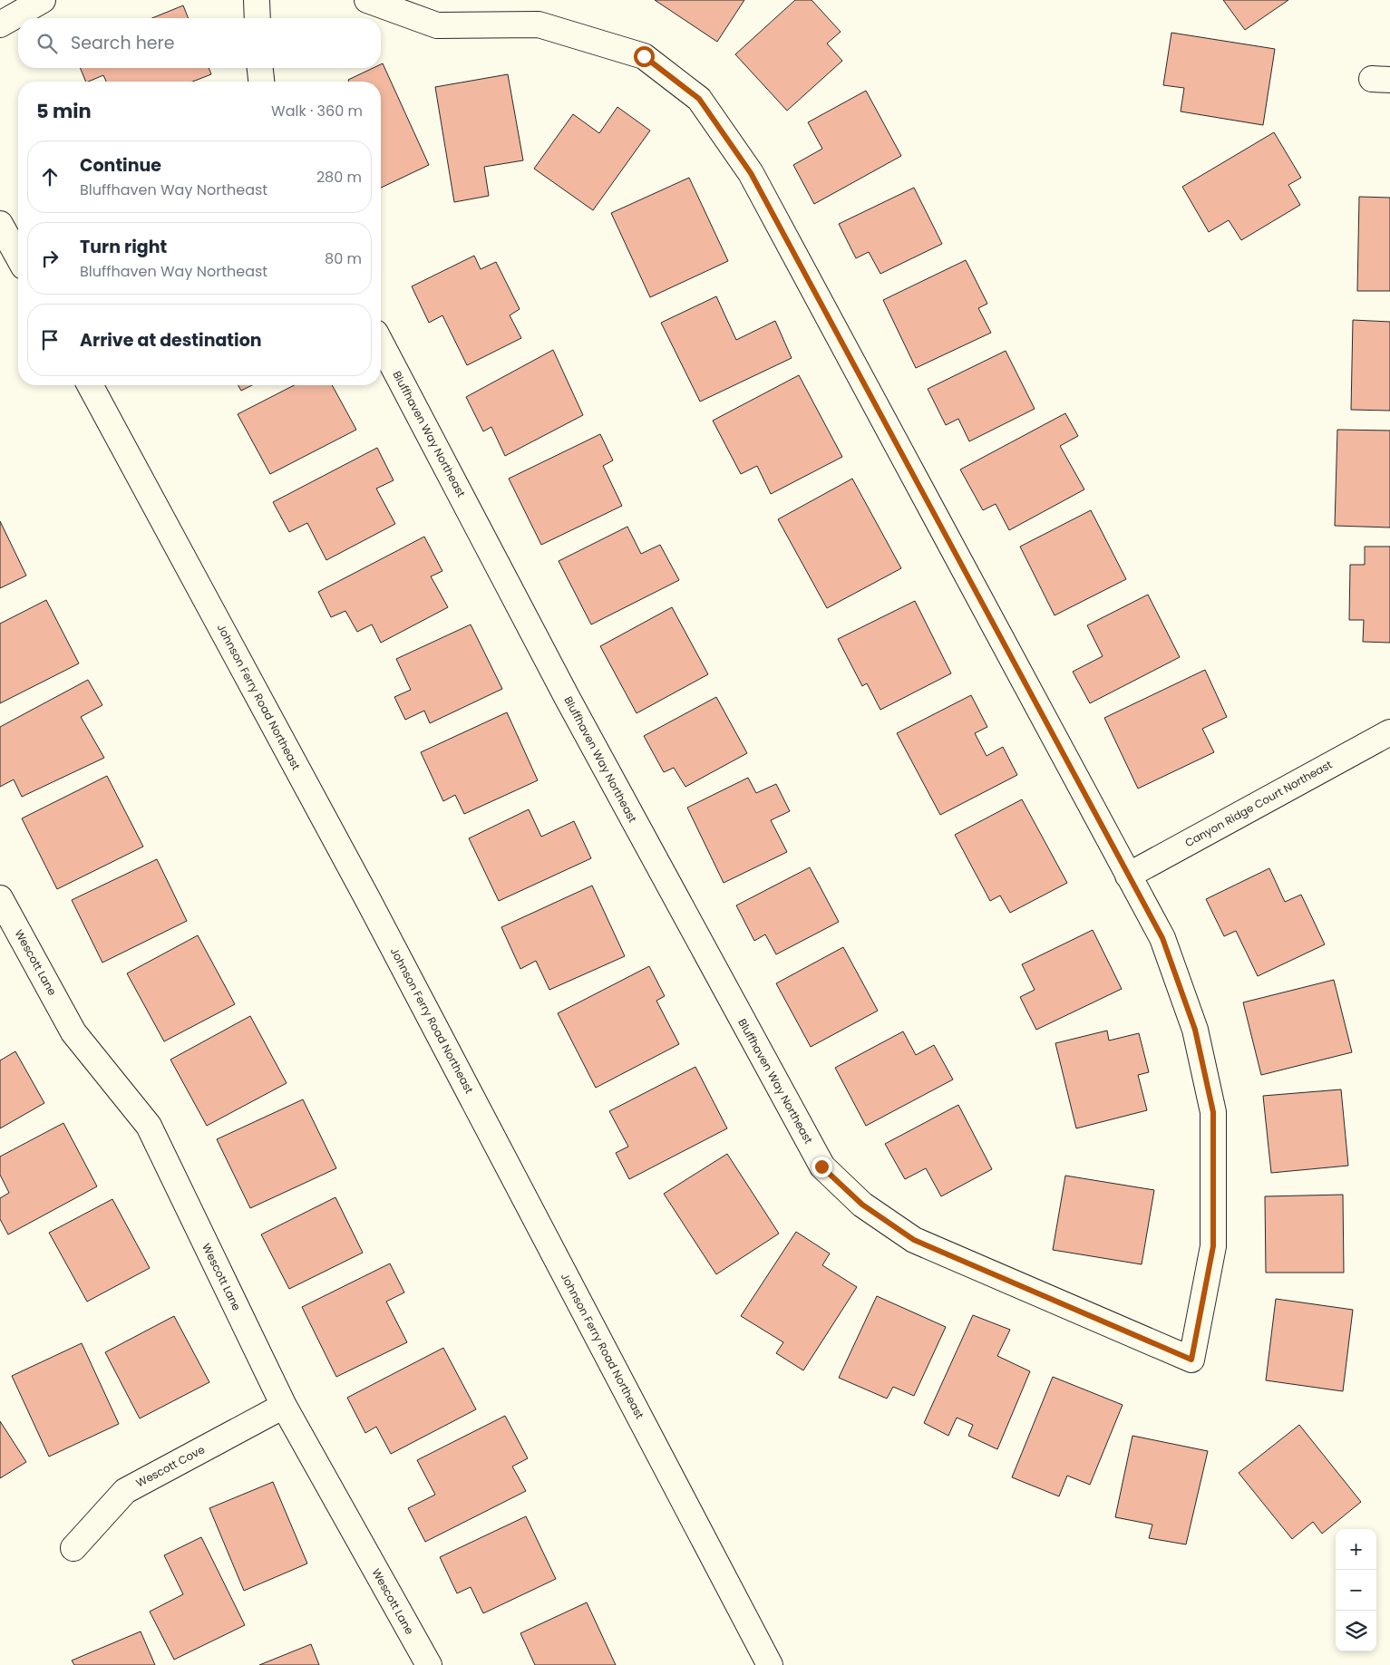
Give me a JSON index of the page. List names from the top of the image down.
{
  "streets": {
    "street": [
      "Bluffhaven Way Northeast",
      "Johnson Ferry Road Northeast",
      "Canyon Ridge Court Northeast",
      "Wescott Lane",
      "Wescott Cove"
    ]
  },
  "crossings": [
    ["Bluffhaven Way Northeast", "Canyon Ridge Court Northeast"],
    ["Wescott Lane", "Wescott Cove"]
  ],
  "page": {
    "search": "Search here",
    "heading": ["5 min", "Walk · 360 m"],
    "list": [
      ["Continue", "Bluffhaven Way Northeast", "280 m"],
      ["Turn right", "Bluffhaven Way Northeast", "80 m"],
      "Arrive at destination"
    ],
    "map_buttons": ["+", "−"]
  }
}
